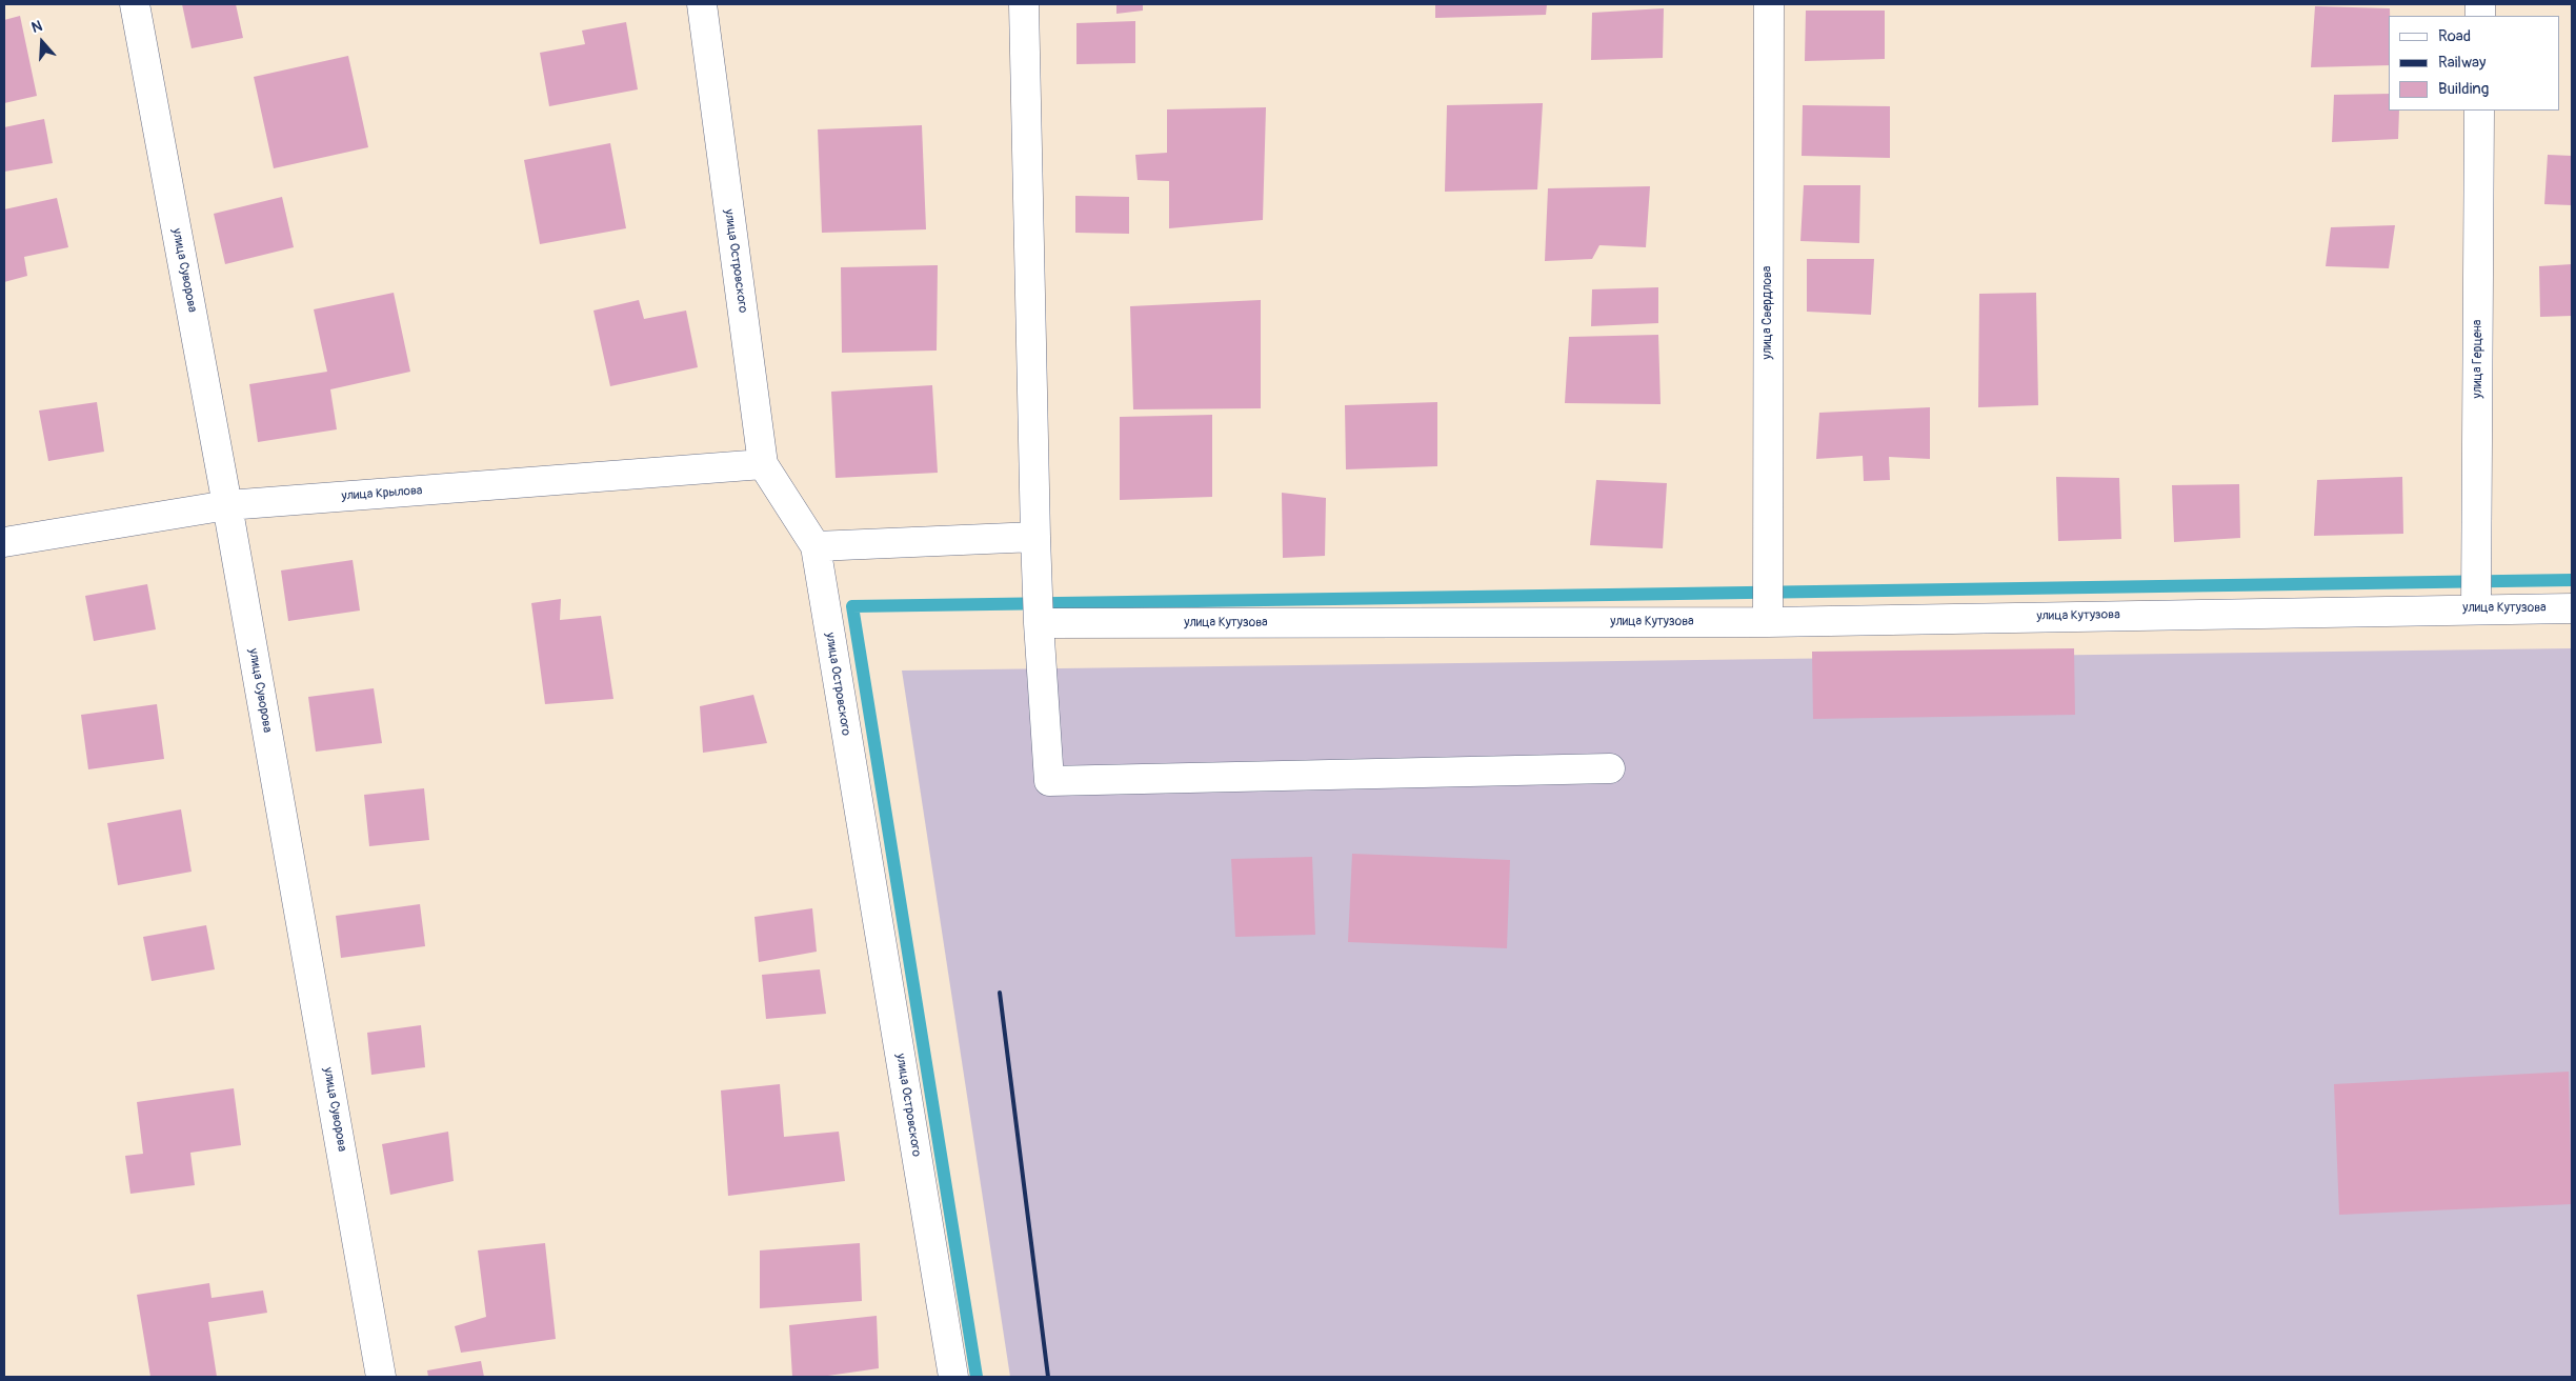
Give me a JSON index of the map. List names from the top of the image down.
{
  "streets": {
    "street": [
      "улица Островского",
      "улица Суворова",
      "улица Свердлова",
      "улица Герцена",
      "улица Крылова",
      "улица Кутузова"
    ]
  },
  "crossings": [
    ["улица Островского", "улица Крылова"],
    ["улица Суворова", "улица Крылова"],
    ["улица Свердлова", "улица Кутузова"],
    ["улица Герцена", "улица Кутузова"]
  ],
  "legend": ["Road", "Railway", "Building"],
  "north": "top"
}
